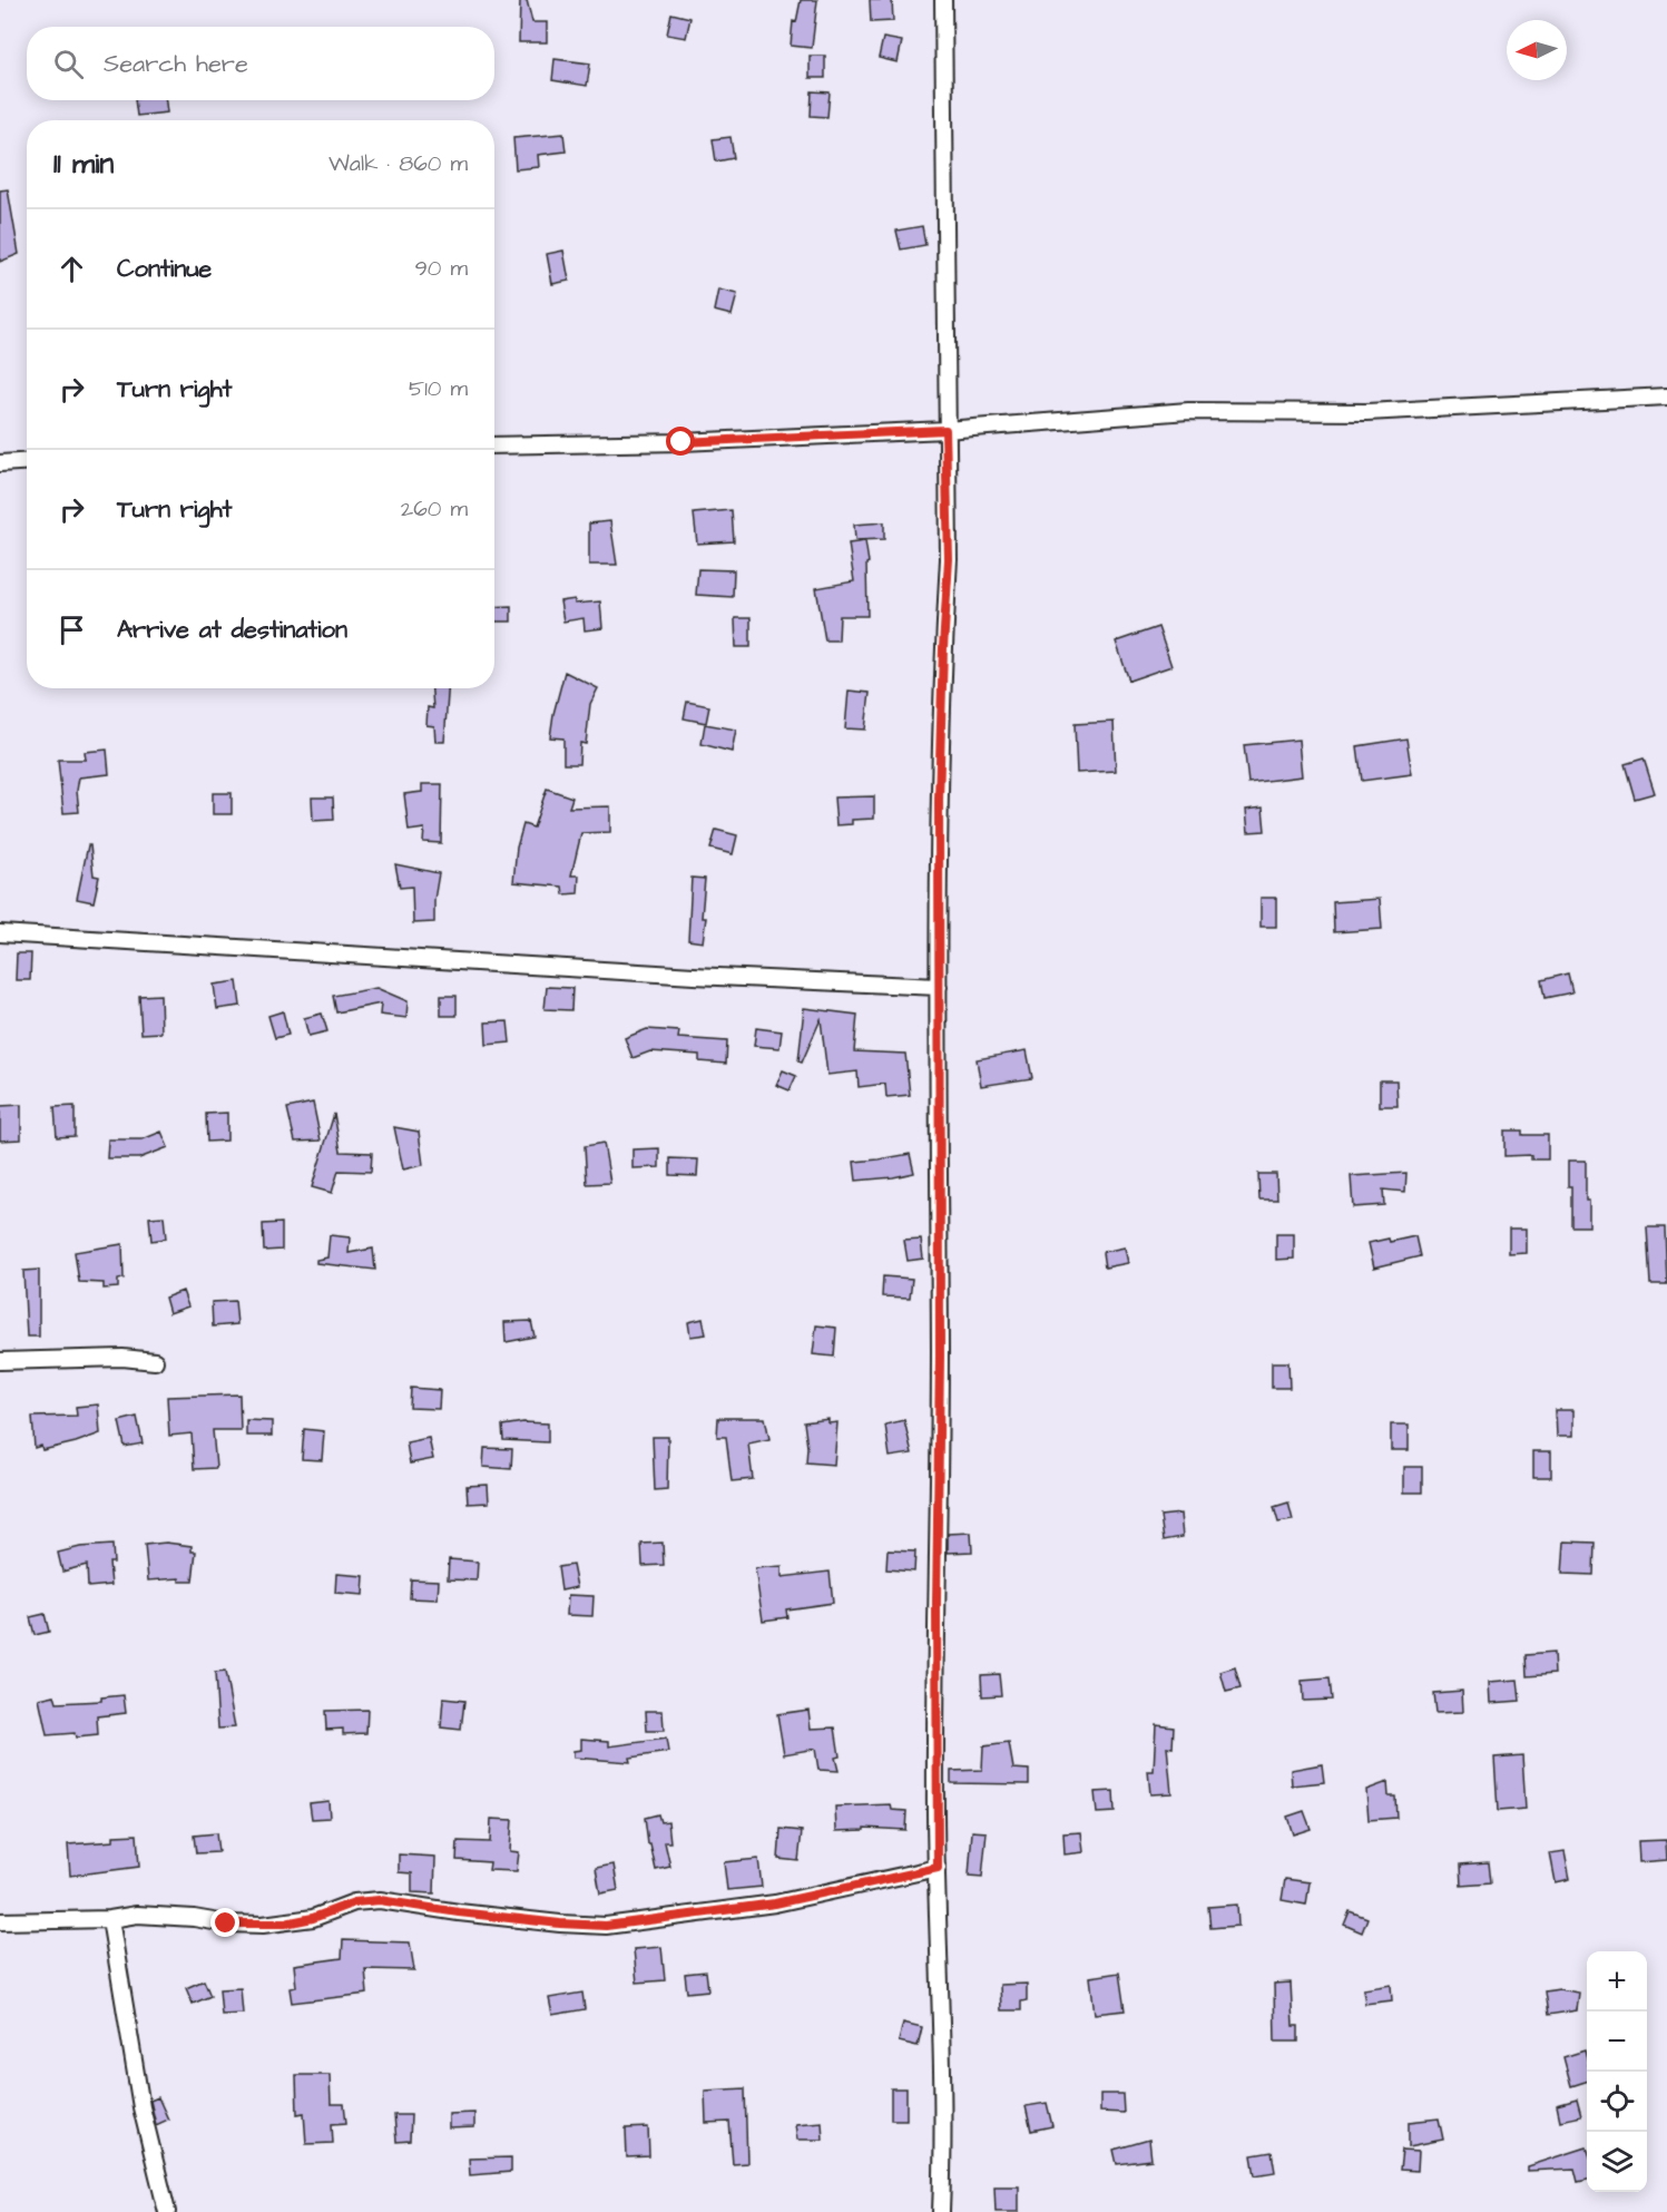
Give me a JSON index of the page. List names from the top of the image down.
{
  "north": "left",
  "page": {
    "search": "Search here",
    "heading": ["11 min", "Walk · 860 m"],
    "list": [
      ["Continue", "90 m"],
      ["Turn right", "510 m"],
      ["Turn right", "260 m"],
      "Arrive at destination"
    ],
    "map_buttons": ["+", "−"]
  }
}
